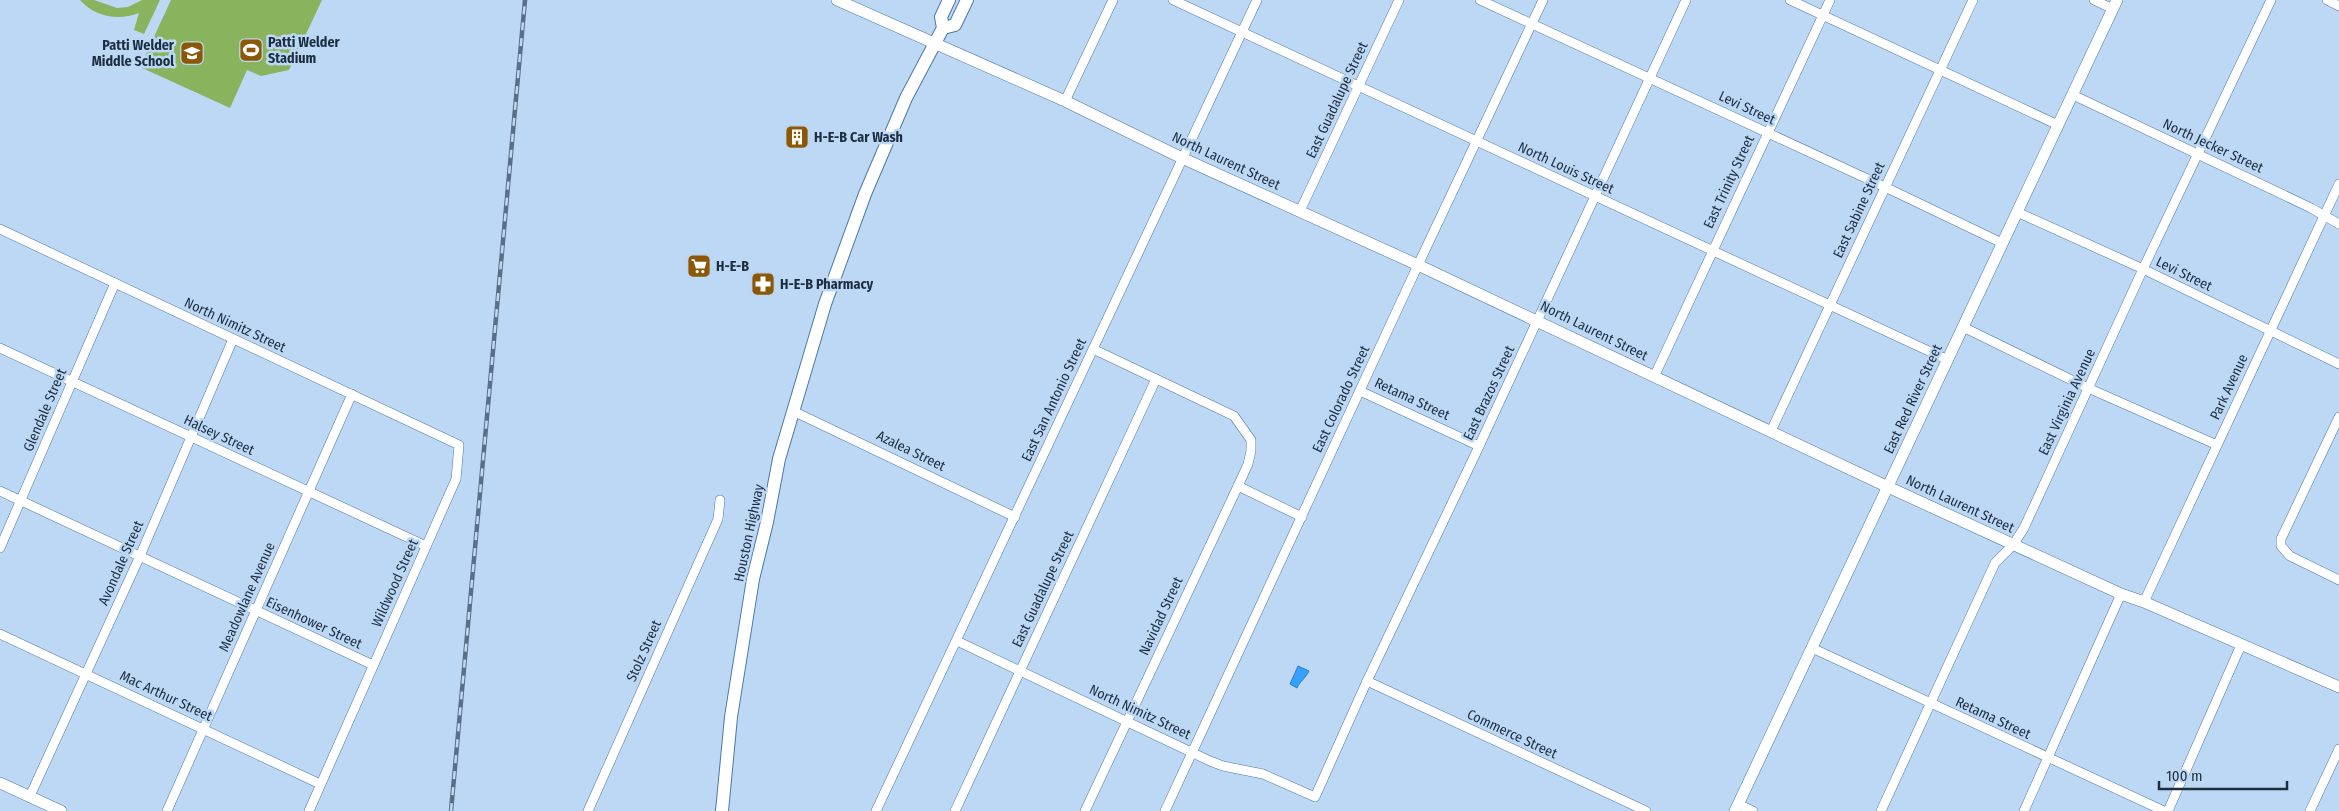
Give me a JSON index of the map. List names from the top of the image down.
{
  "streets": {
    "main road": ["North Laurent Street", "East Red River Street", "Houston Highway"],
    "street": [
      "East Guadalupe Street",
      "Levi Street",
      "North Jecker Street",
      "North Louis Street",
      "East Trinity Street",
      "East Sabine Street",
      "North Nimitz Street",
      "Park Avenue",
      "East Brazos Street",
      "East Colorado Street",
      "Retama Street",
      "East San Antonio Street",
      "East Virginia Avenue",
      "Glendale Street",
      "Halsey Street",
      "Azalea Street",
      "Avondale Street",
      "Wildwood Street",
      "Meadowlane Avenue",
      "Navidad Street",
      "Eisenhower Street",
      "Stolz Street",
      "Mac Arthur Street",
      "Commerce Street"
    ]
  },
  "crossings": [
    ["East Guadalupe Street", "North Laurent Street"],
    ["East Guadalupe Street", "North Louis Street"],
    ["East Guadalupe Street", "North Nimitz Street"],
    ["East Guadalupe Street", "Navidad Street"],
    ["Levi Street", "East Trinity Street"],
    ["Levi Street", "East Sabine Street"],
    ["Levi Street", "Park Avenue"],
    ["Levi Street", "East Brazos Street"],
    ["Levi Street", "East Colorado Street"],
    ["Levi Street", "East Red River Street"],
    ["Levi Street", "East Virginia Avenue"],
    ["North Jecker Street", "Park Avenue"],
    ["North Jecker Street", "East Red River Street"],
    ["North Jecker Street", "East Virginia Avenue"],
    ["North Laurent Street", "East Trinity Street"],
    ["North Laurent Street", "East Sabine Street"],
    ["North Laurent Street", "Park Avenue"],
    ["North Laurent Street", "East Brazos Street"],
    ["North Laurent Street", "East Colorado Street"],
    ["North Laurent Street", "East Red River Street"],
    ["North Laurent Street", "East San Antonio Street"],
    ["North Laurent Street", "East Virginia Avenue"],
    ["North Laurent Street", "Houston Highway"],
    ["North Louis Street", "East Trinity Street"],
    ["North Louis Street", "East Sabine Street"],
    ["North Louis Street", "East Brazos Street"],
    ["North Louis Street", "East Colorado Street"],
    ["North Louis Street", "East Red River Street"],
    ["North Louis Street", "East San Antonio Street"],
    ["North Nimitz Street", "East Brazos Street"],
    ["North Nimitz Street", "East Colorado Street"],
    ["North Nimitz Street", "East San Antonio Street"],
    ["North Nimitz Street", "Glendale Street"],
    ["North Nimitz Street", "Avondale Street"],
    ["North Nimitz Street", "Wildwood Street"],
    ["North Nimitz Street", "Meadowlane Avenue"],
    ["North Nimitz Street", "Navidad Street"],
    ["East Brazos Street", "Retama Street"],
    ["East Brazos Street", "Commerce Street"],
    ["East Colorado Street", "Retama Street"],
    ["Retama Street", "East Red River Street"],
    ["Retama Street", "East Virginia Avenue"],
    ["East San Antonio Street", "Azalea Street"],
    ["Glendale Street", "Halsey Street"],
    ["Glendale Street", "Eisenhower Street"],
    ["Halsey Street", "Avondale Street"],
    ["Halsey Street", "Wildwood Street"],
    ["Halsey Street", "Meadowlane Avenue"],
    ["Azalea Street", "Houston Highway"],
    ["Avondale Street", "Eisenhower Street"],
    ["Avondale Street", "Mac Arthur Street"],
    ["Wildwood Street", "Eisenhower Street"],
    ["Wildwood Street", "Mac Arthur Street"],
    ["Meadowlane Avenue", "Eisenhower Street"],
    ["Meadowlane Avenue", "Mac Arthur Street"]
  ],
  "places": {
    "sports": ["Patti Welder Stadium"],
    "school or university": ["Patti Welder Middle School"],
    "building": ["H-E-B Car Wash"],
    "supermarket": ["H-E-B"],
    "pharmacy": ["H-E-B Pharmacy"]
  },
  "scale_bar": "100 m"
}
